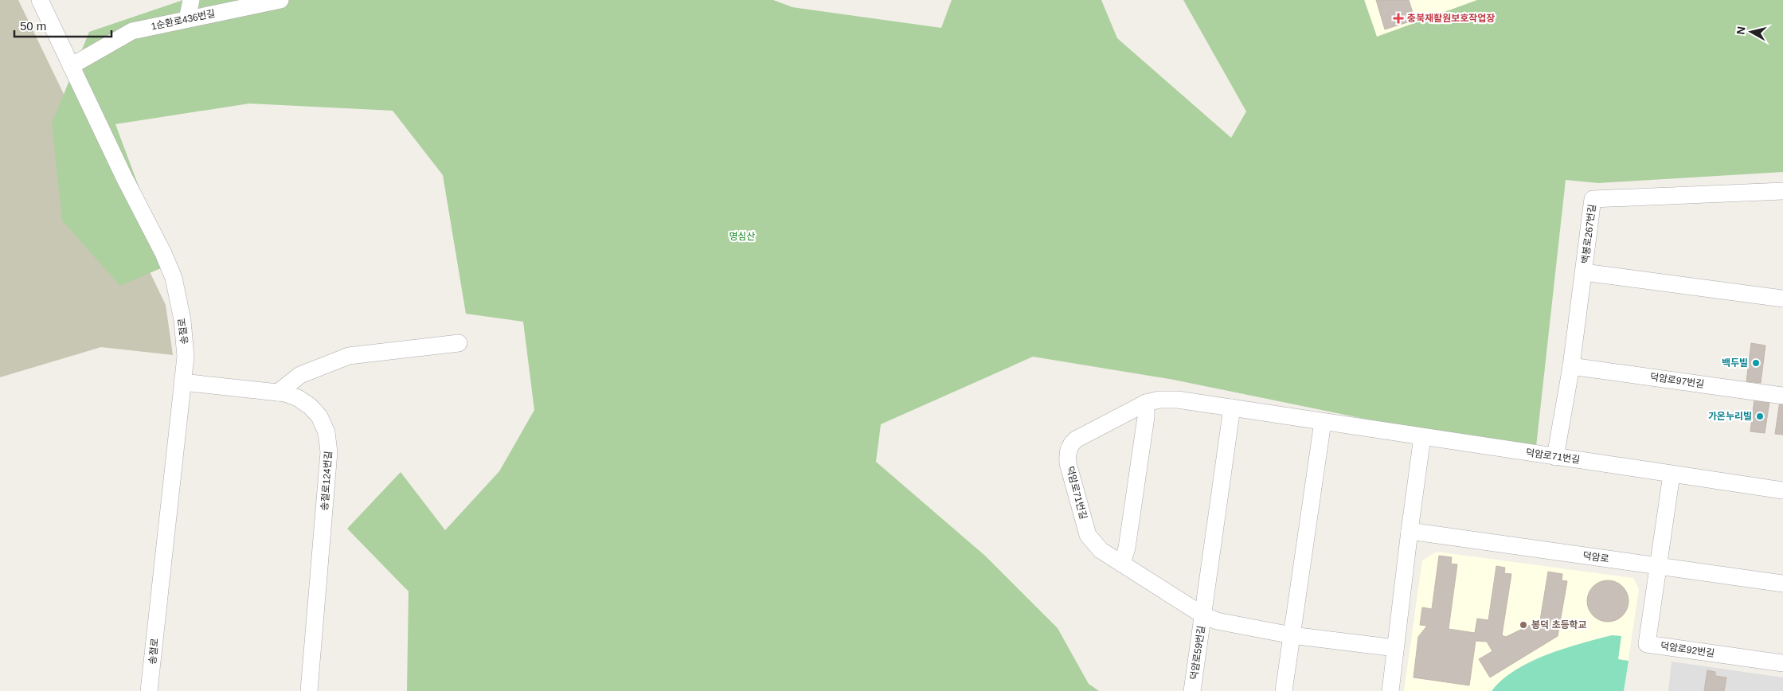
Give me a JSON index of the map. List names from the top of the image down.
{
  "streets": {
    "street": [
      "1순환로436번길",
      "백봉로267번길",
      "송절로",
      "덕암로97번길",
      "덕암로71번길",
      "송절로124번길",
      "덕암로",
      "덕암로92번길",
      "덕암로59번길"
    ]
  },
  "crossings": [
    ["1순환로436번길", "송절로"],
    ["백봉로267번길", "덕암로97번길"],
    ["백봉로267번길", "덕암로71번길"],
    ["송절로", "송절로124번길"],
    ["덕암로71번길", "덕암로59번길"],
    ["덕암로", "덕암로92번길"]
  ],
  "parks": ["명심산"],
  "places": {
    "health": ["충북재활원보호작업장"],
    "other": ["백두빌", "가온누리빌", "봉덕 초등학교"]
  },
  "scale_bar": "50 m",
  "north": "left"
}
